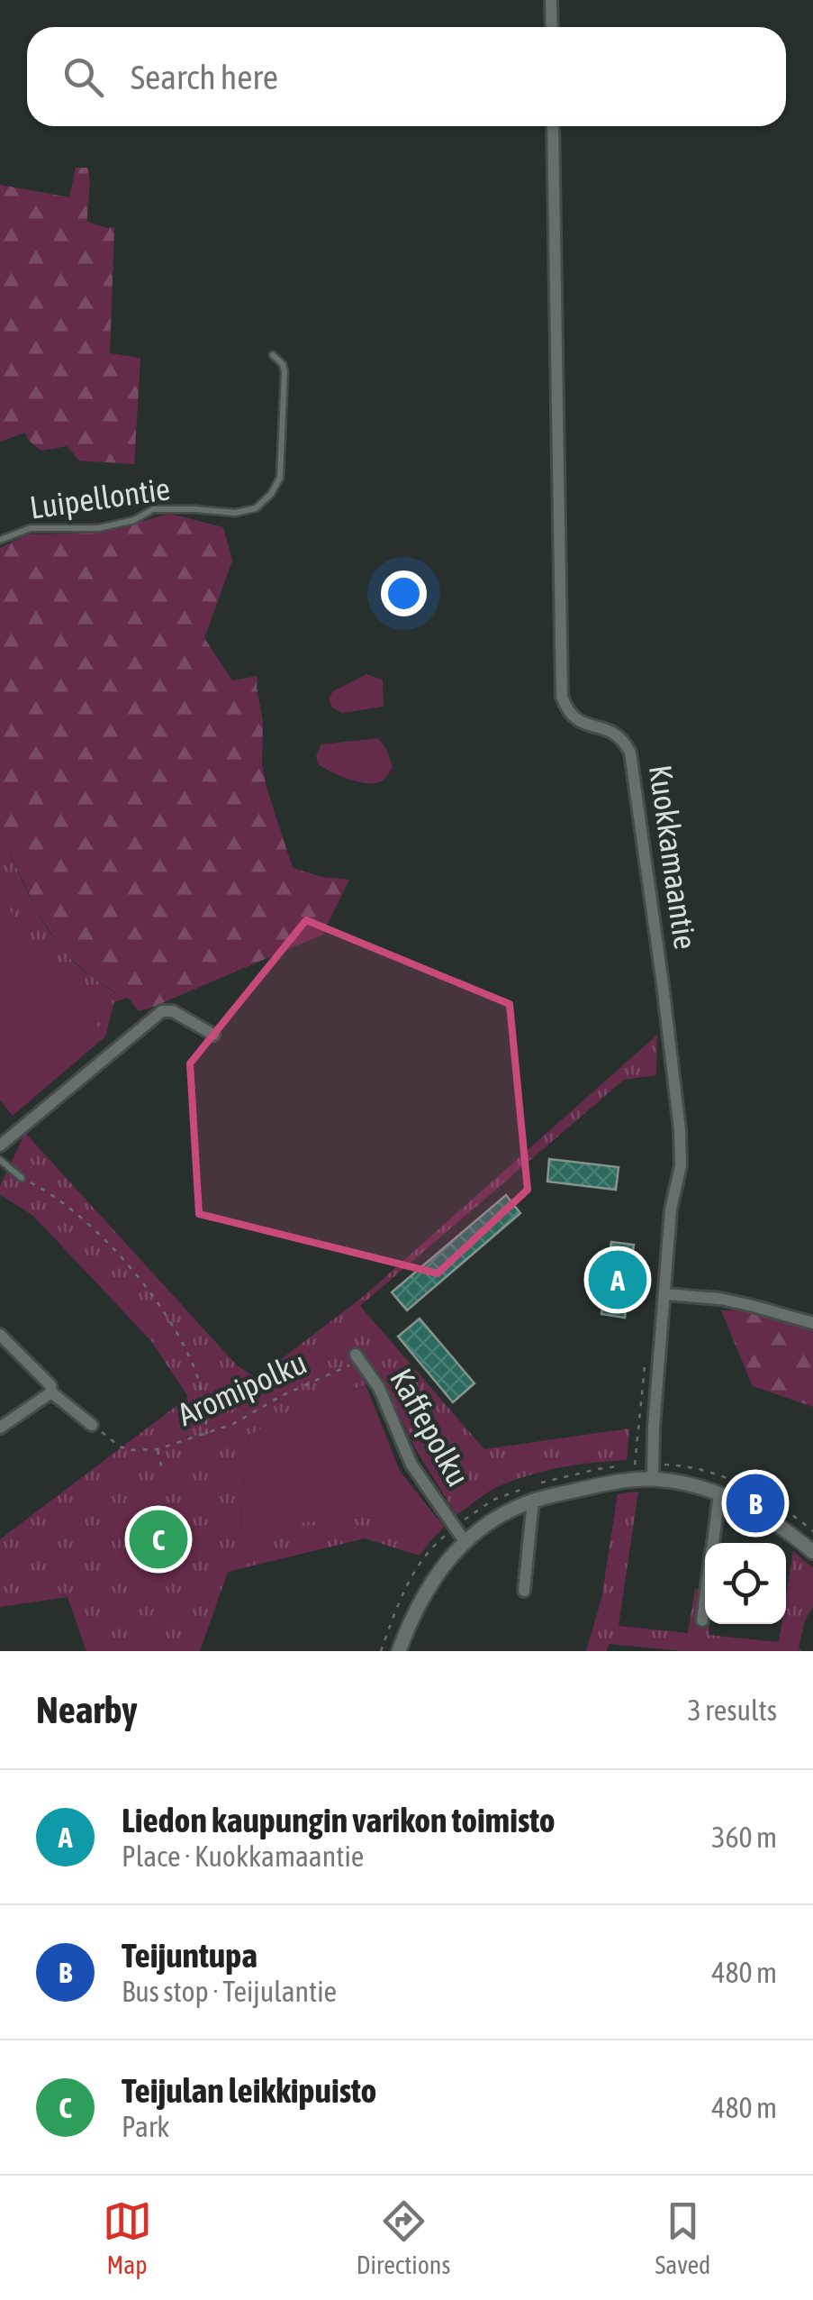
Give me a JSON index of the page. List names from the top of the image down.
{
  "streets": {
    "street": ["Kuokkamaantie", "Kaffepolku"],
    "lane": ["Luipellontie"],
    "path": ["Aromipolku"]
  },
  "crossings": [
    ["Aromipolku", "Kaffepolku"]
  ],
  "page": {
    "search": "Search here",
    "pins": ["A", "B", "C"],
    "heading": ["Nearby", "3 results"],
    "list": [
      {
        "mark": "A",
        "name": "Liedon kaupungin varikon toimisto",
        "note": "Place · Kuokkamaantie",
        "value": "360 m"
      },
      {
        "mark": "B",
        "name": "Teijuntupa",
        "note": "Bus stop · Teijulantie",
        "value": "480 m"
      },
      {
        "mark": "C",
        "name": "Teijulan leikkipuisto",
        "note": "Park",
        "value": "480 m"
      }
    ],
    "nav": ["Map", "Directions", "Saved"]
  }
}
